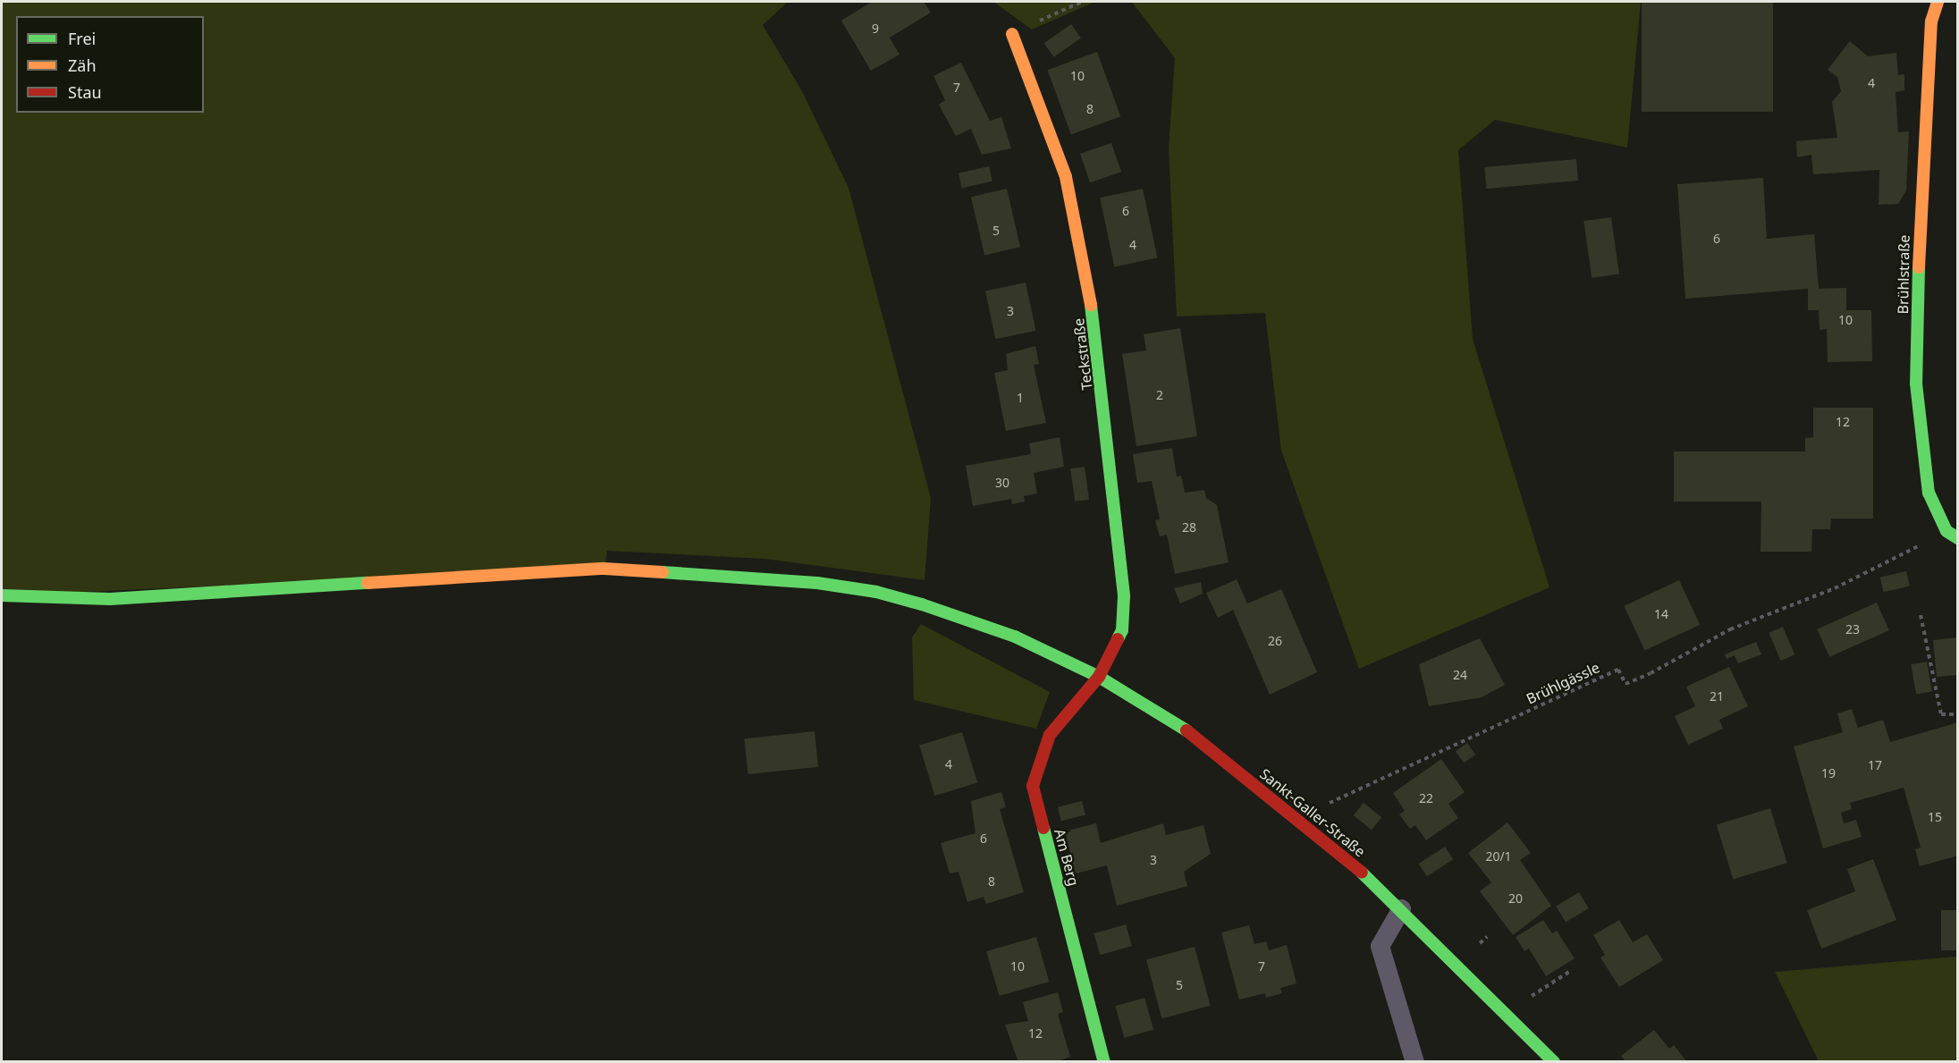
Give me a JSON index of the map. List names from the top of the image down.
{
  "streets": {
    "street": [
      "Brühlstraße",
      "Teckstraße",
      "Sankt-Galler-Straße",
      "Am Berg"
    ],
    "path": ["Brühlgässle"]
  },
  "crossings": [
    ["Brühlstraße", "Brühlgässle"],
    ["Teckstraße", "Sankt-Galler-Straße"],
    ["Teckstraße", "Am Berg"],
    ["Brühlgässle", "Sankt-Galler-Straße"],
    ["Sankt-Galler-Straße", "Am Berg"]
  ],
  "house_numbers": [
    "9",
    "10",
    "4",
    "7",
    "8",
    "6",
    "5",
    "6",
    "4",
    "3",
    "10",
    "2",
    "1",
    "12",
    "30",
    "28",
    "14",
    "23",
    "26",
    "24",
    "21",
    "4",
    "17",
    "19",
    "22",
    "15",
    "6",
    "20/1",
    "3",
    "8",
    "20",
    "10",
    "7",
    "5",
    "12"
  ],
  "legend": ["Frei", "Zäh", "Stau"]
}
